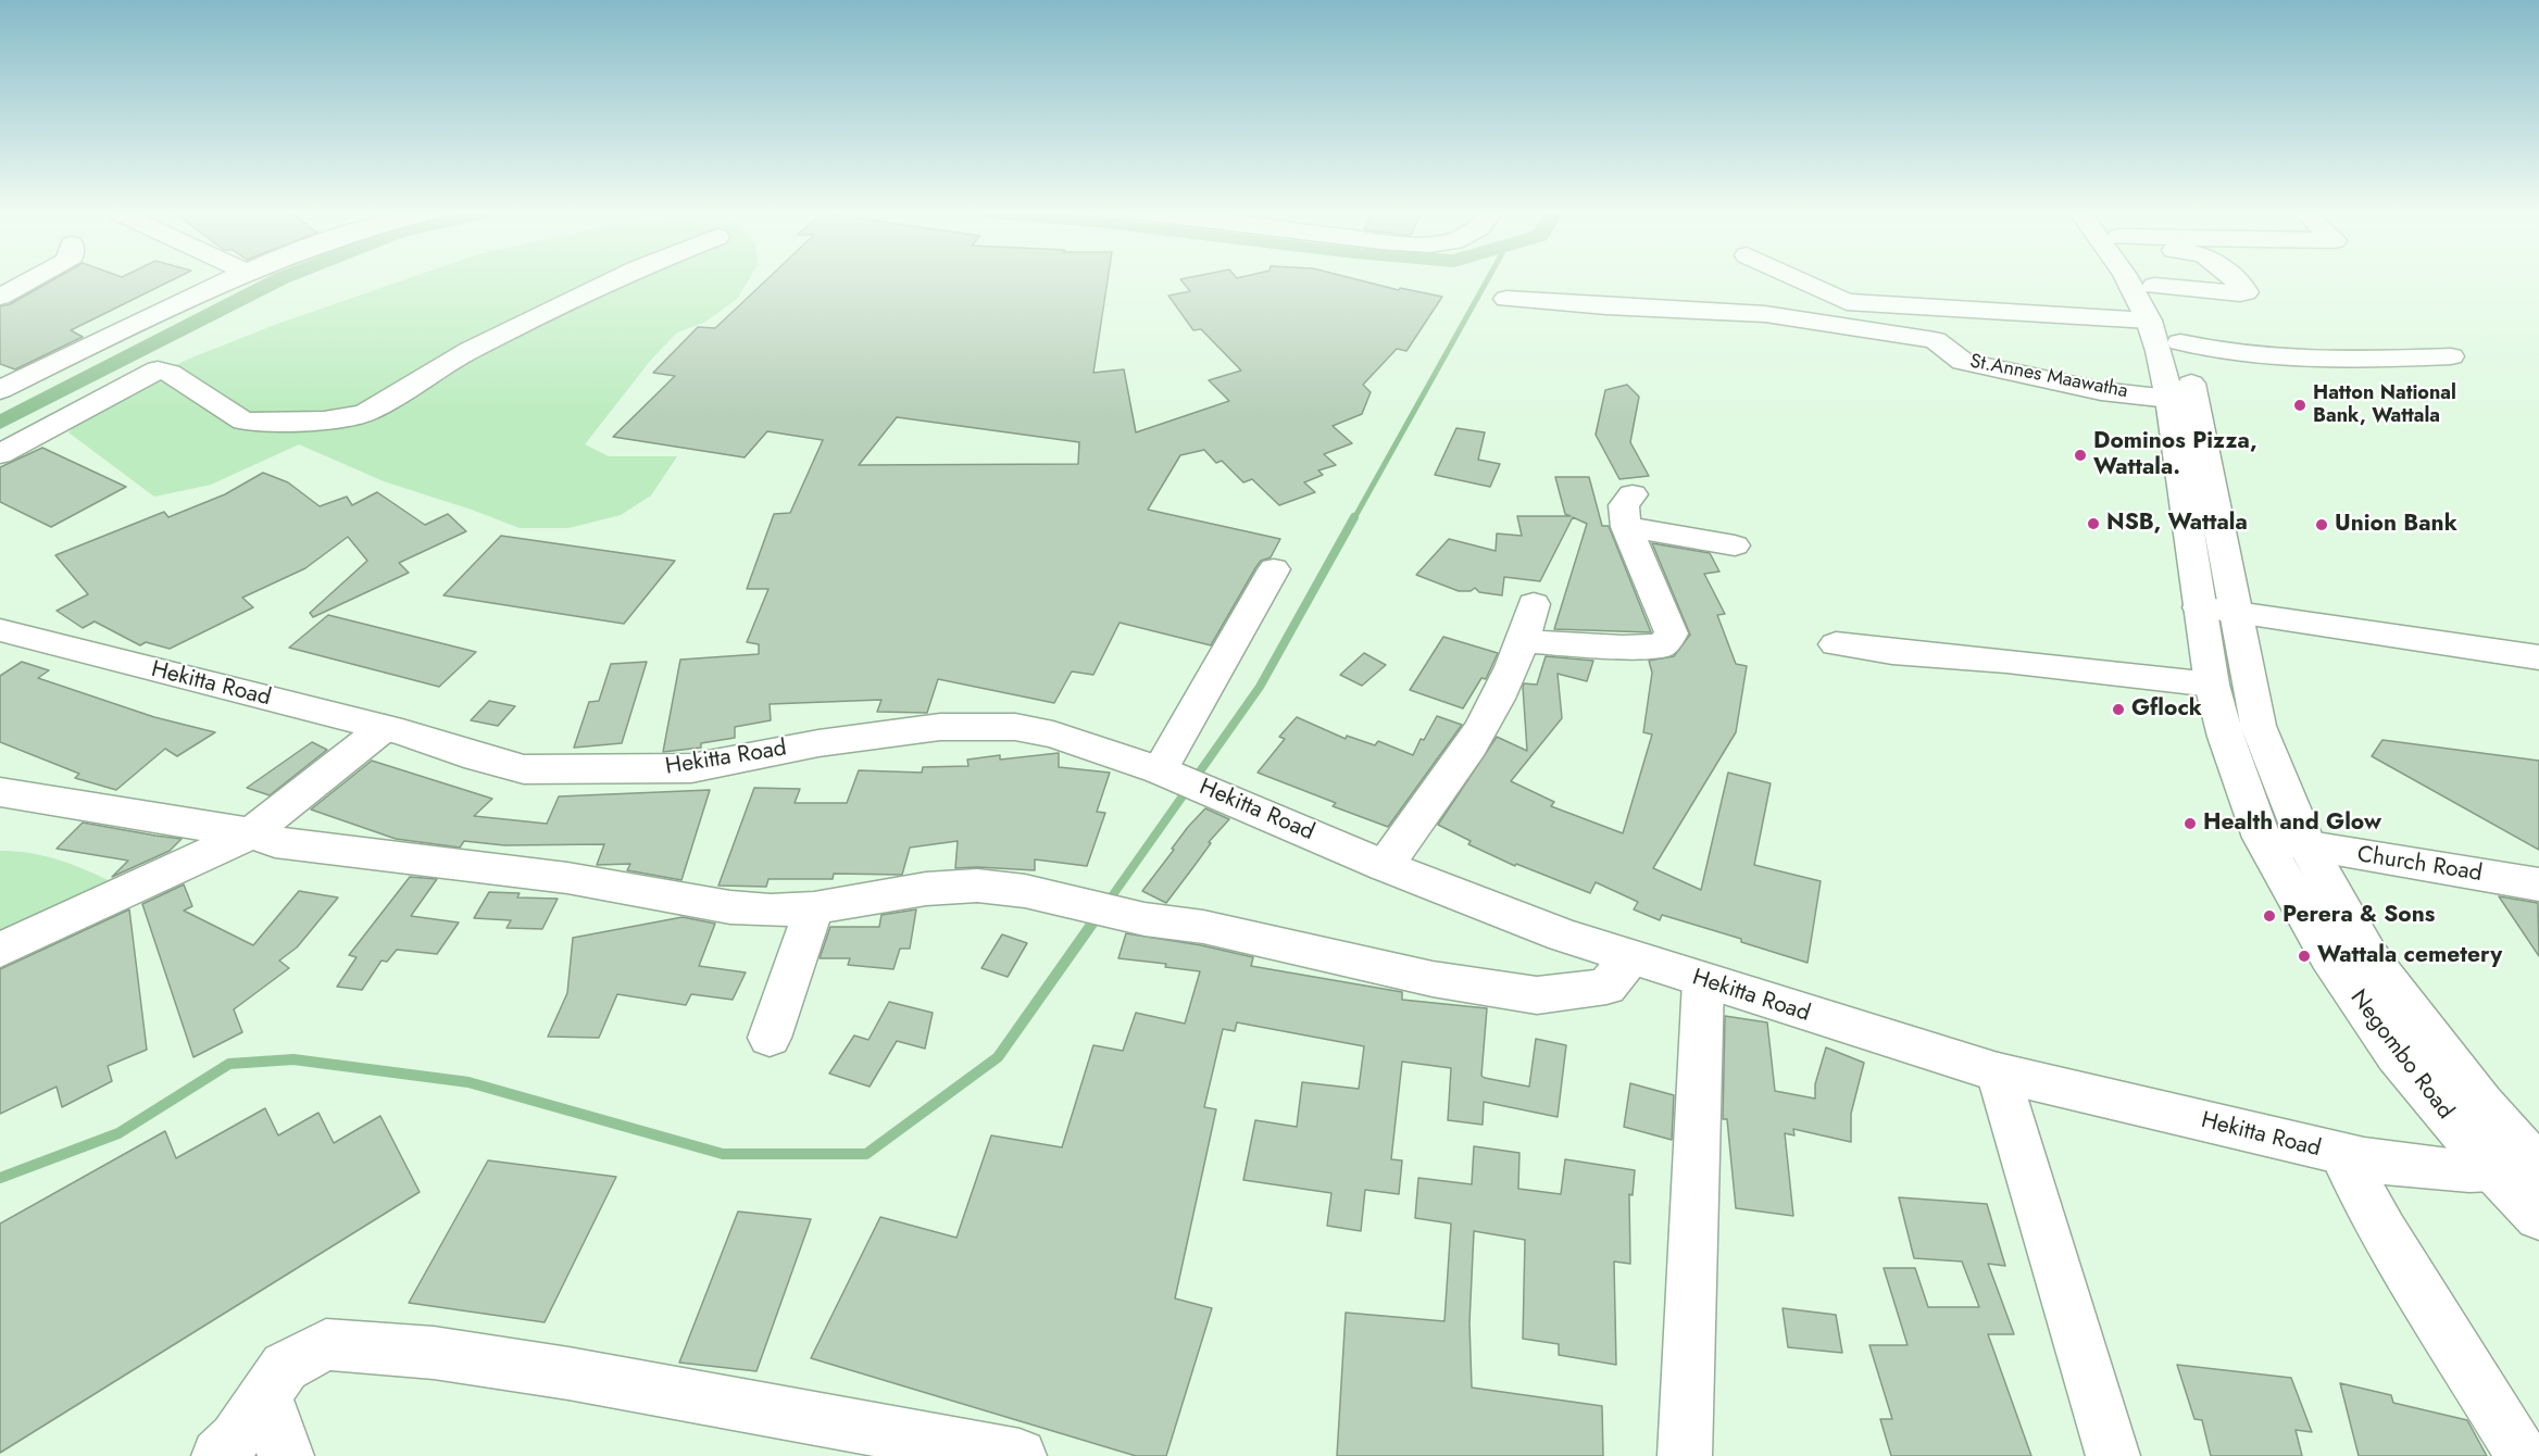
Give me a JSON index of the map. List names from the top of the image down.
{
  "streets": {
    "main road": [
      "St.Annes Maawatha",
      "Hekitta Road",
      "Church Road",
      "Negombo Road"
    ]
  },
  "crossings": [
    ["St.Annes Maawatha", "Negombo Road"],
    ["Hekitta Road", "Negombo Road"],
    ["Church Road", "Negombo Road"]
  ],
  "places": [
    "Hatton National Bank, Wattala",
    "Dominos Pizza, Wattala.",
    "NSB, Wattala",
    "Union Bank",
    "Gflock",
    "Health and Glow",
    "Perera & Sons",
    "Wattala cemetery"
  ]
}
